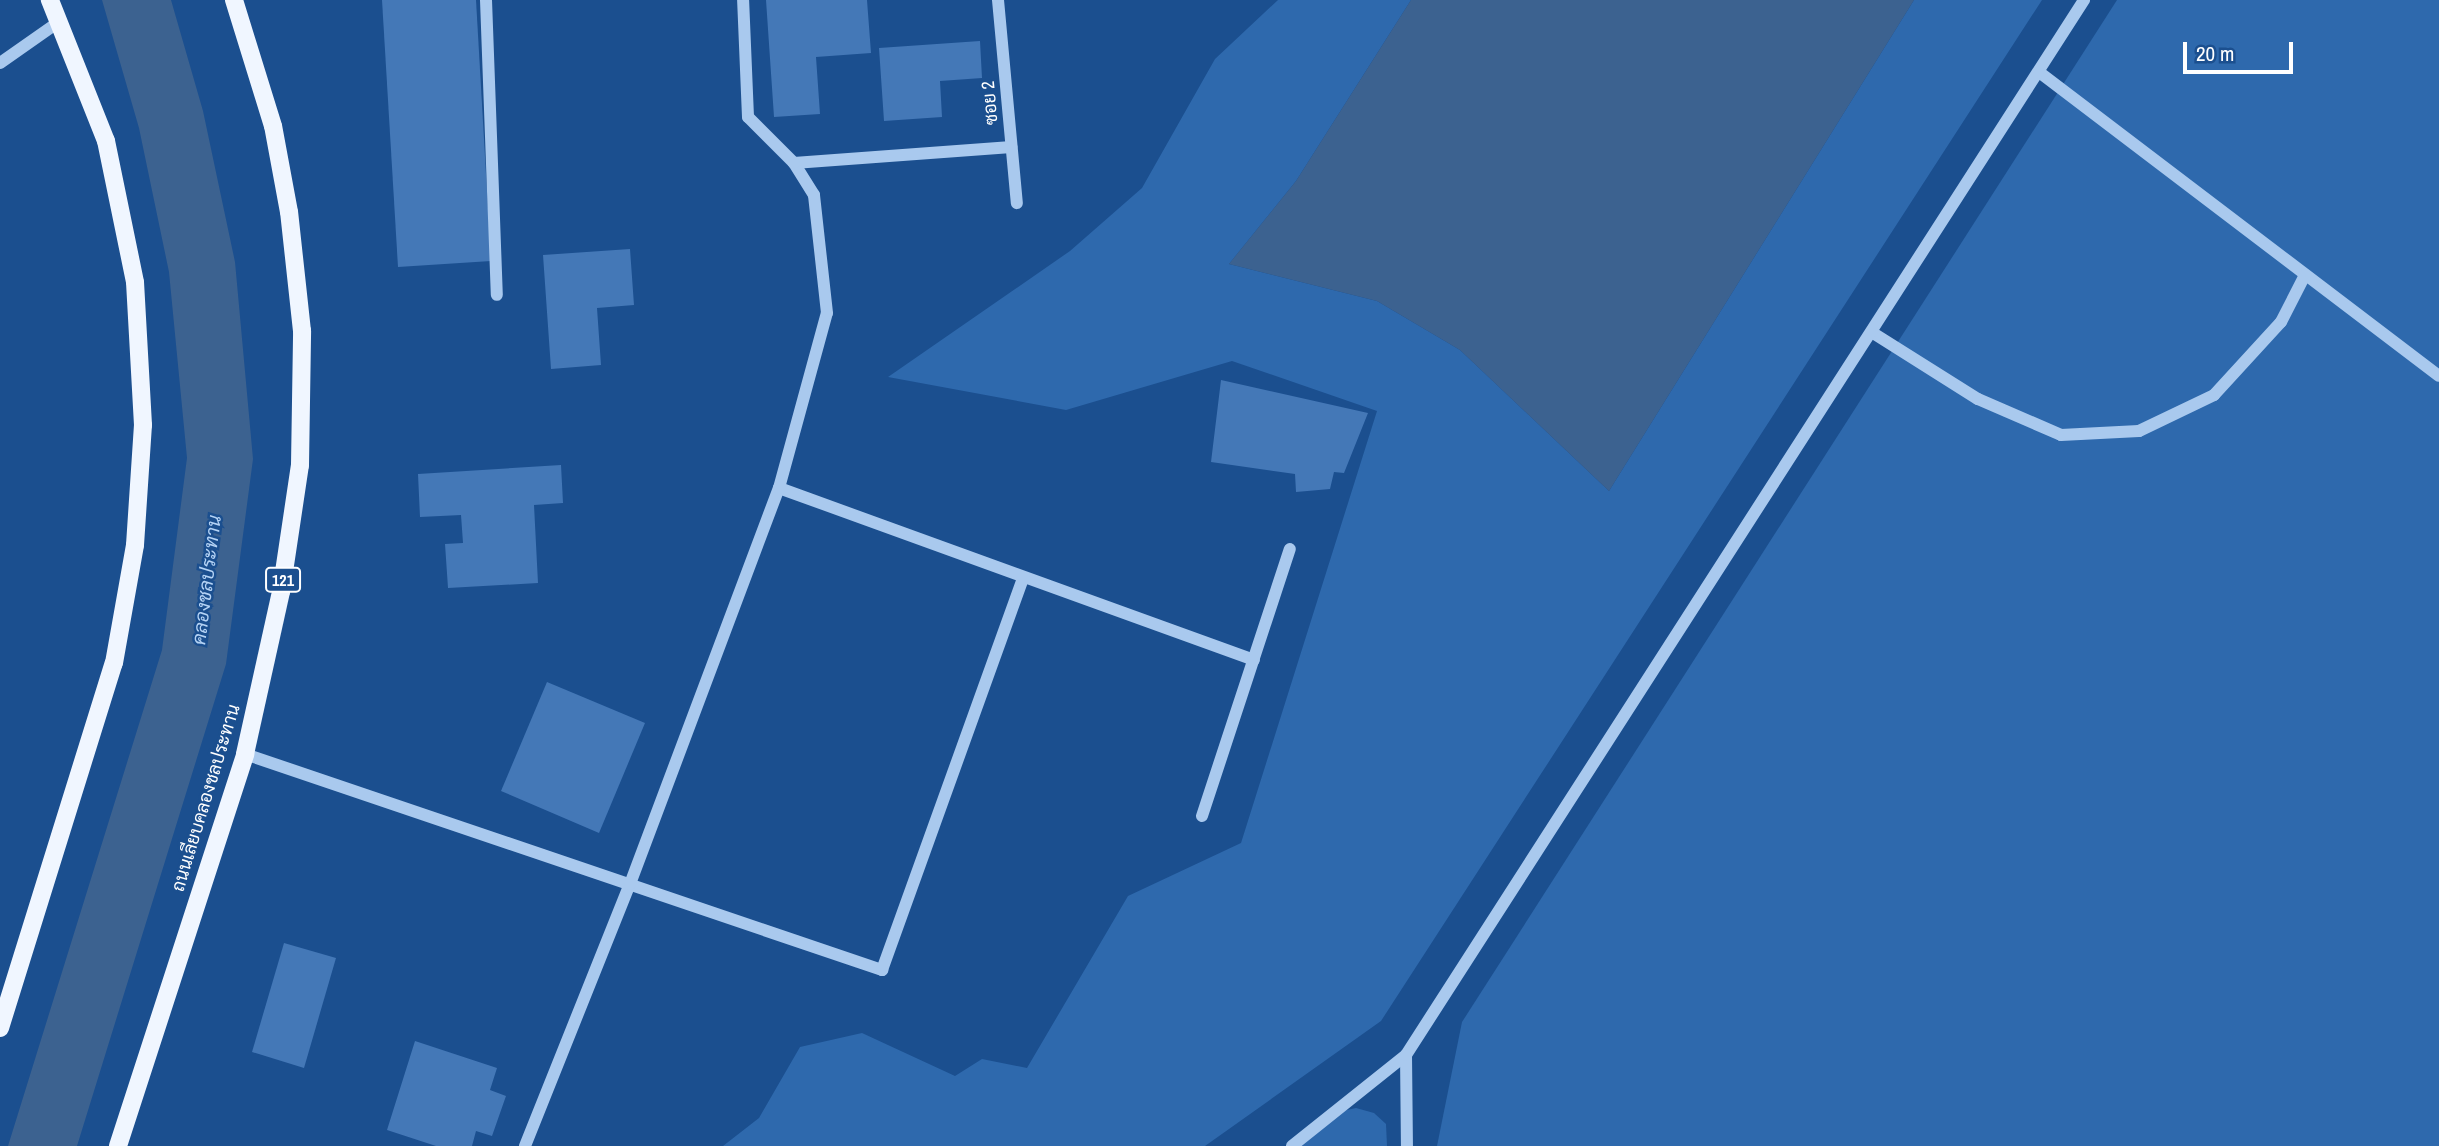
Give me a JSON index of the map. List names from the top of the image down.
{
  "streets": {
    "main road": ["121", "ถนนเลียบคลองชลประทาน"],
    "street": ["ซอย 2"]
  },
  "water": ["คลองชลประทาน"],
  "scale_bar": "20 m"
}
